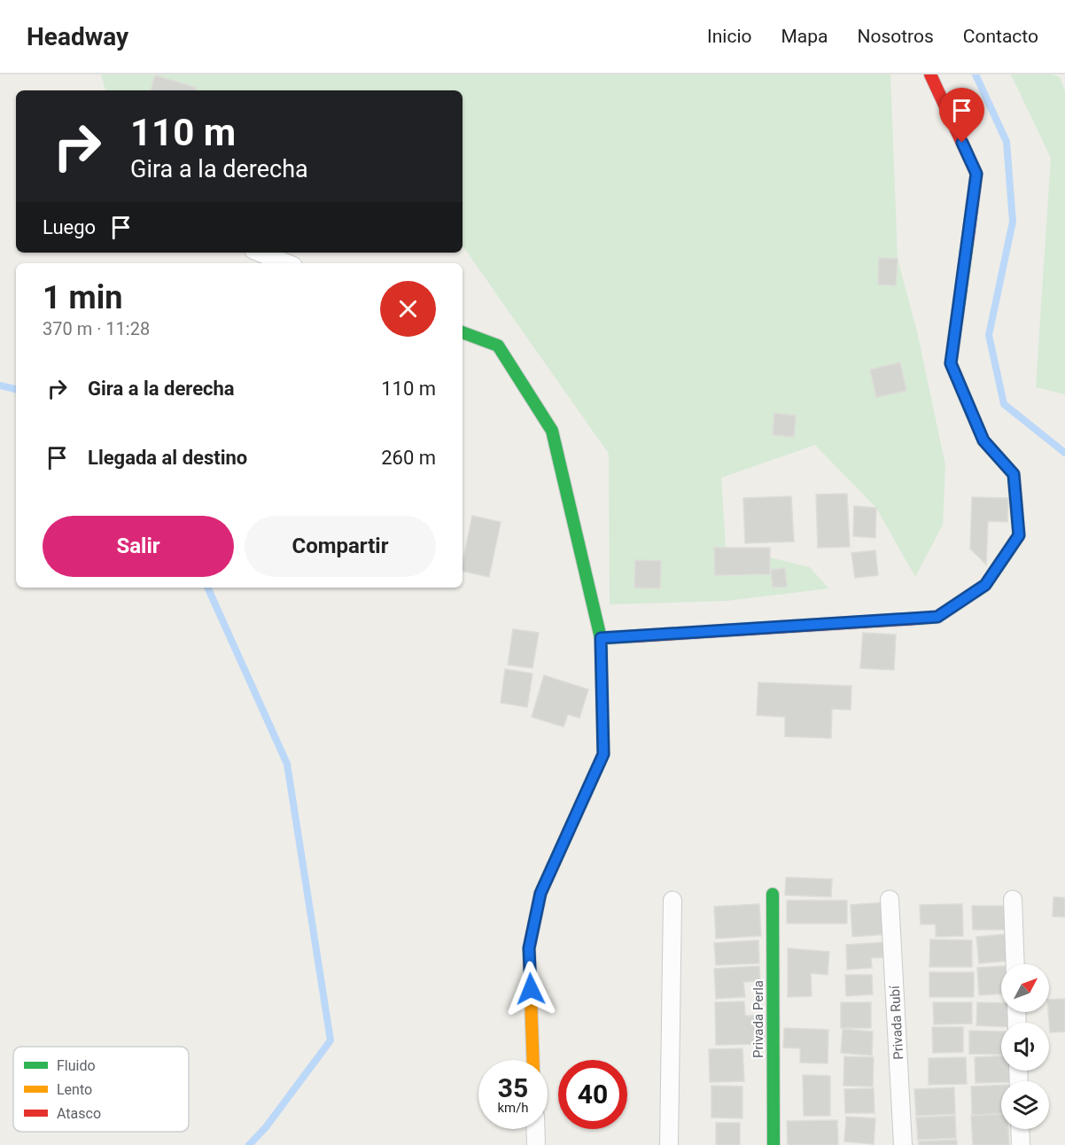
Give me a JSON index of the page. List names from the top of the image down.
{
  "streets": {
    "street": ["Privada Perla", "Privada Rubí"]
  },
  "legend": ["Fluido", "Lento", "Atasco"],
  "north": "top right",
  "page": {
    "header": "Headway",
    "nav": [
      "Inicio",
      "Mapa",
      "Nosotros",
      "Contacto"
    ],
    "turn": ["110 m", "Gira a la derecha"],
    "then": "Luego",
    "heading": ["1 min", "370 m · 11:28"],
    "list": [
      {
        "name": "Gira a la derecha",
        "value": "110 m"
      },
      {
        "name": "Llegada al destino",
        "value": "260 m"
      }
    ],
    "buttons": ["Salir", "Compartir"],
    "speed": "35 km/h",
    "limit": "40"
  }
}
